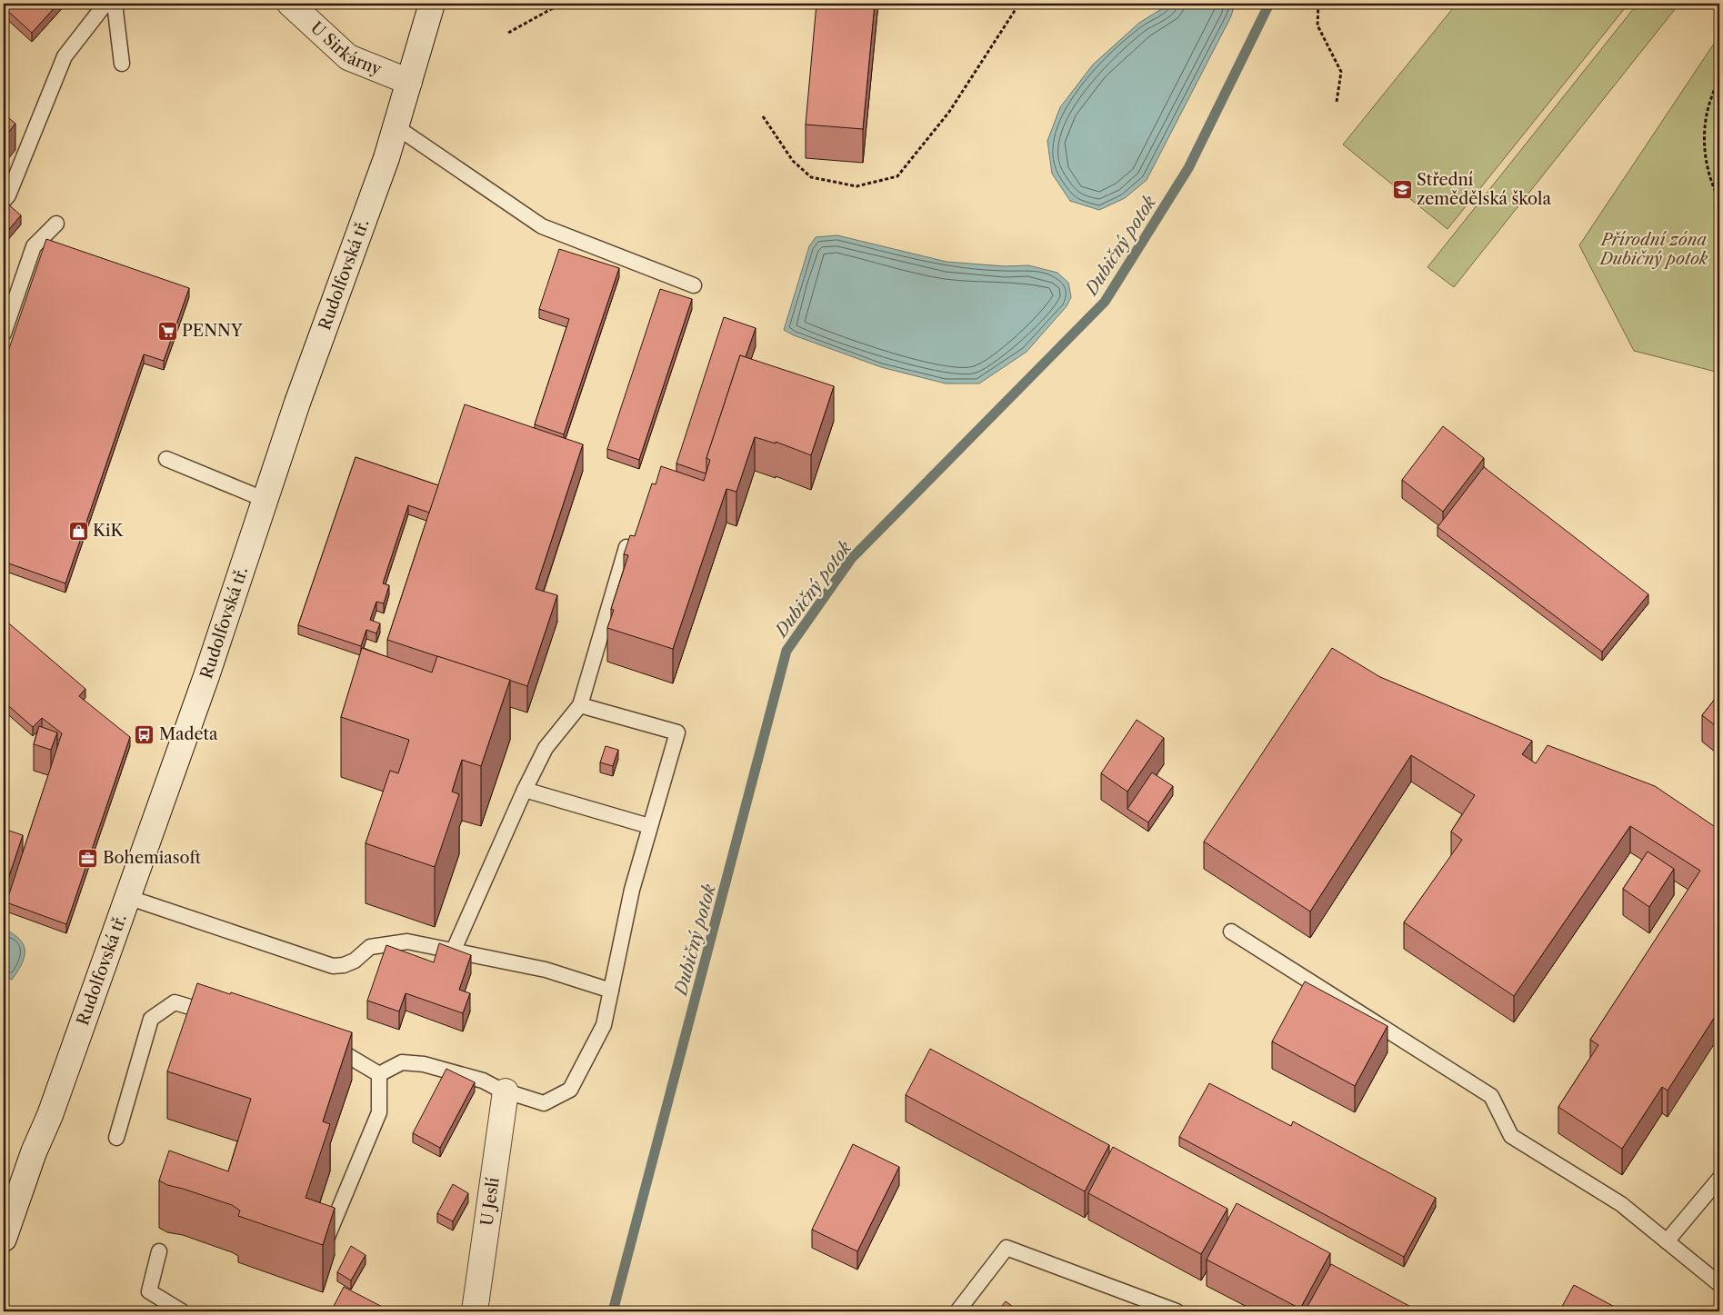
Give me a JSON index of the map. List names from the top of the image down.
{
  "streets": {
    "main road": ["U Sirkárny", "Rudolfovská tř.", "U Jeslí"]
  },
  "crossings": [
    ["U Sirkárny", "Rudolfovská tř."]
  ],
  "water": ["Dubičný potok"],
  "parks": ["Přírodní zóna Dubičný potok"],
  "places": {
    "school or university": ["Střední zemědělská škola"],
    "supermarket": ["PENNY"],
    "shop": ["KiK"],
    "bus stop": ["Madeta"],
    "office": ["Bohemiasoft"]
  }
}
